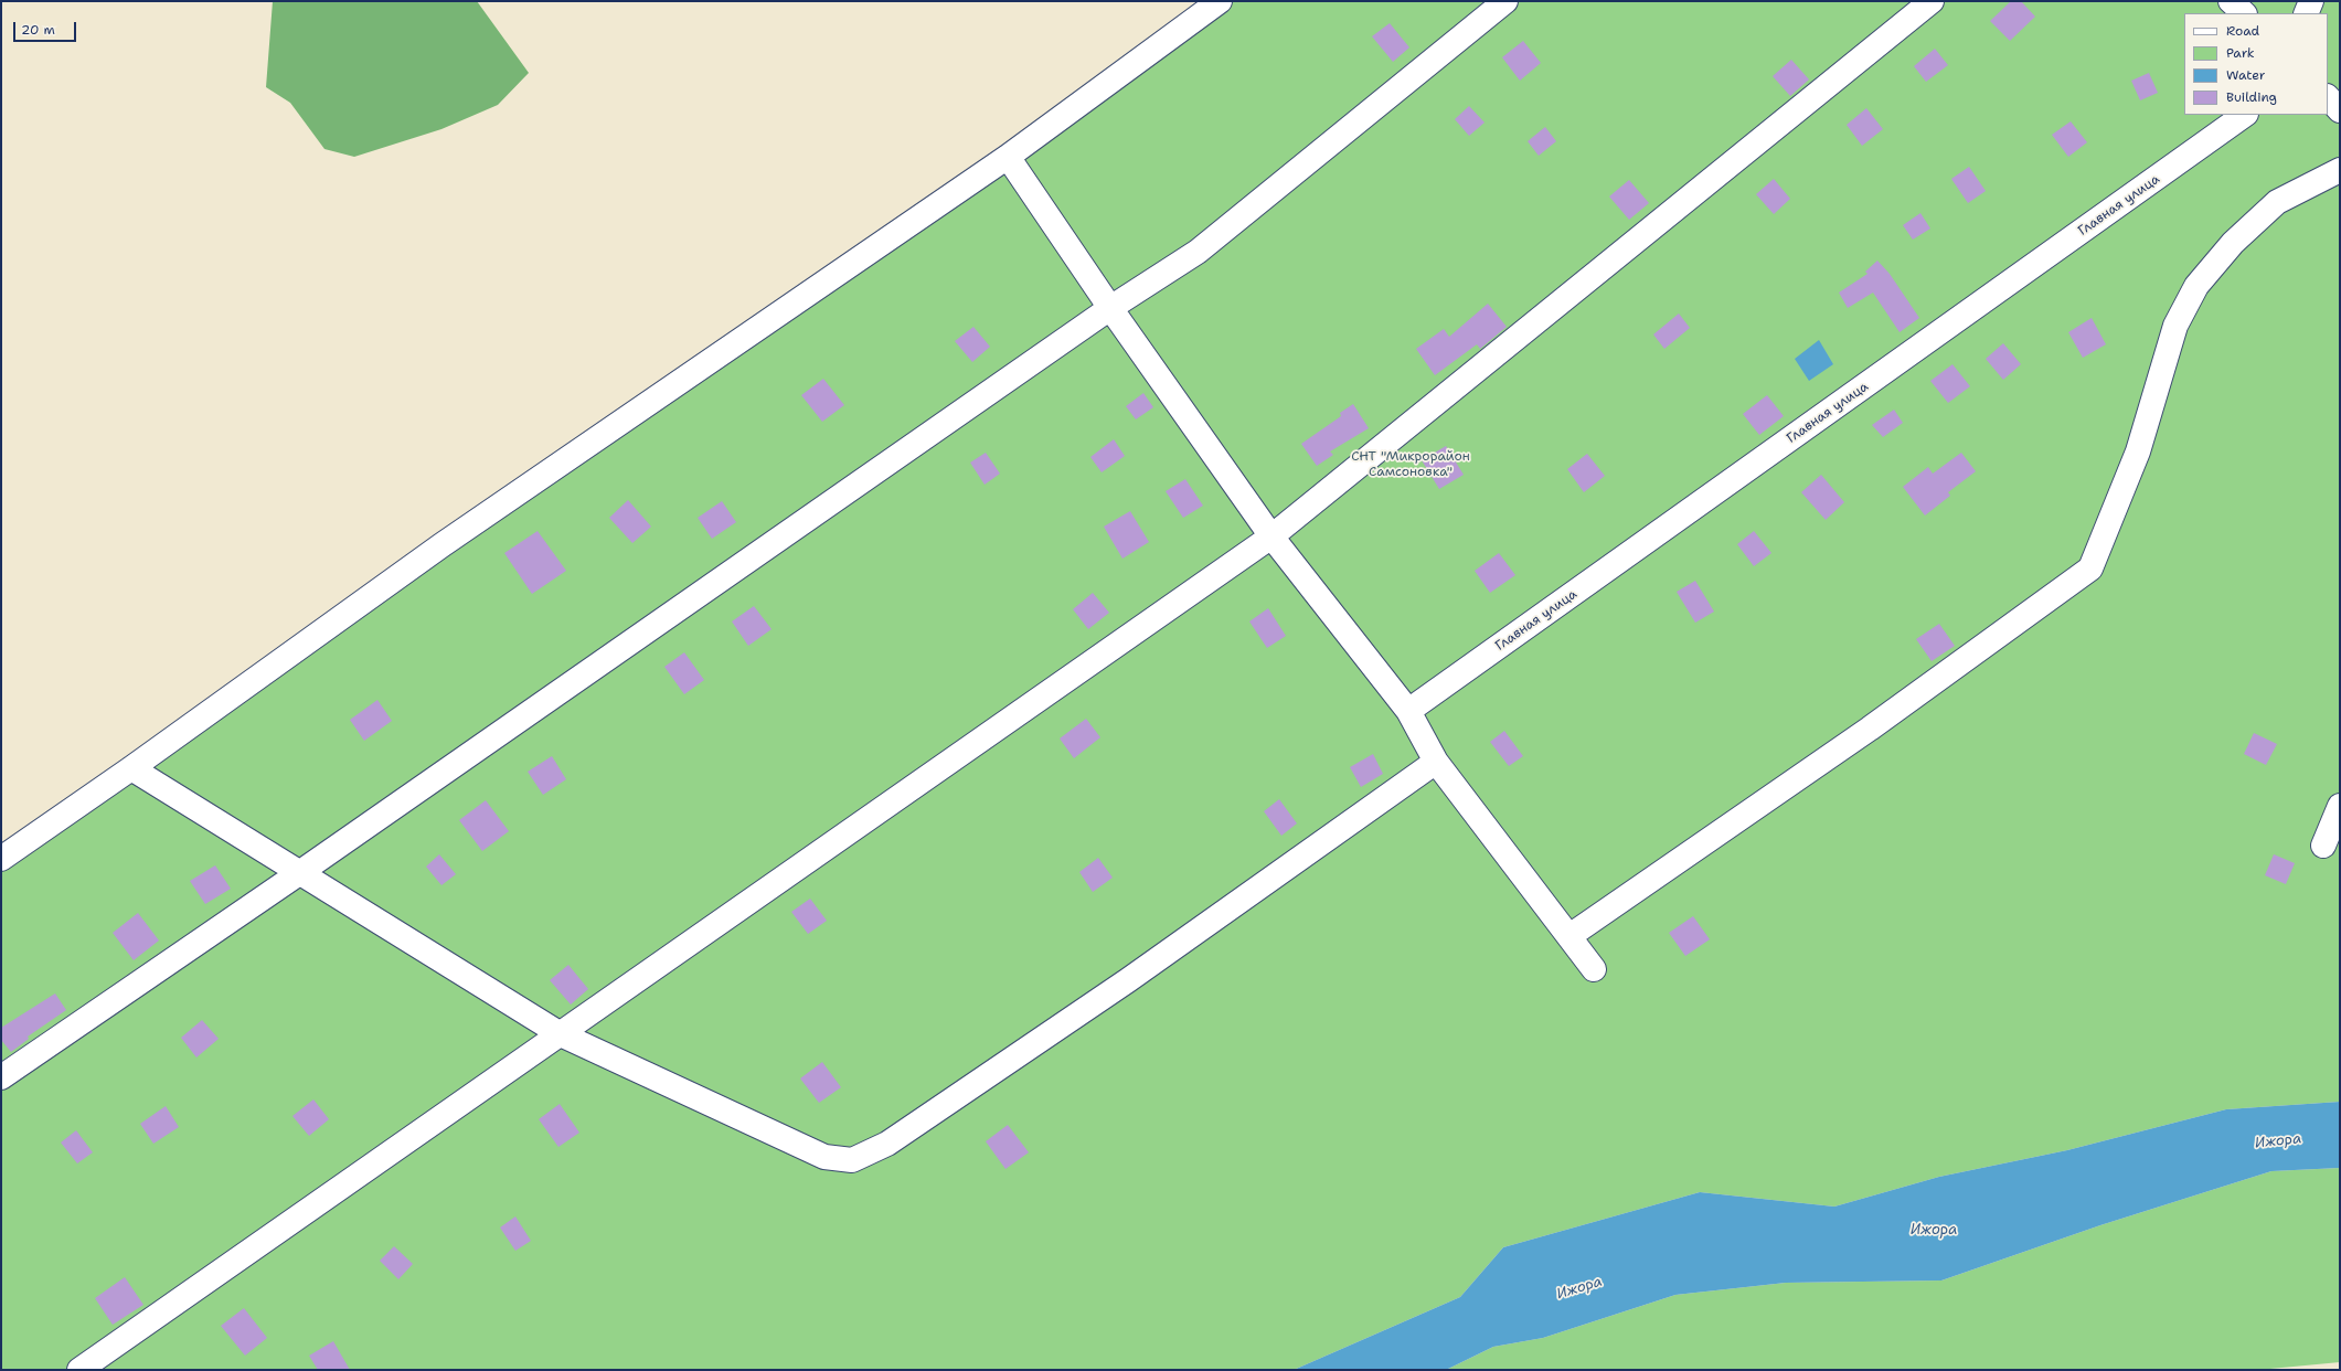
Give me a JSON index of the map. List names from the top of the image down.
{
  "streets": {
    "street": ["Главная улица"]
  },
  "water": ["Ижора"],
  "parks": ["СНТ \"Микрорайон Самсоновка\""],
  "legend": [
    "Road",
    "Park",
    "Water",
    "Building"
  ],
  "scale_bar": "20 m"
}
